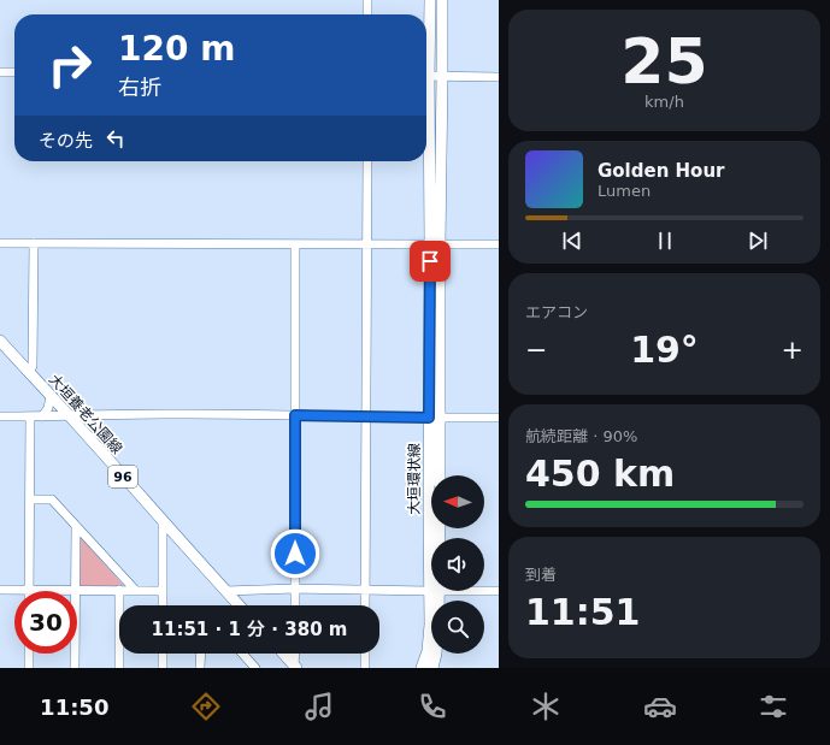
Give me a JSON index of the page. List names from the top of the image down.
{
  "streets": {
    "main road": ["大垣養老公園線", "96", "大垣環状線"]
  },
  "north": "left",
  "page": {
    "tile": [
      ["25", "km/h"],
      "エアコン",
      ["航続距離 · 90%", "450 km"],
      ["到着", "11:51"]
    ],
    "turn": ["120 m", "右折"],
    "then": "その先",
    "song": ["Golden Hour", "Lumen"],
    "heat": ["−", "19°", "+"],
    "limit": "30",
    "trip": "11:51 · 1 分 · 380 m",
    "tabs": "11:50"
  }
}
